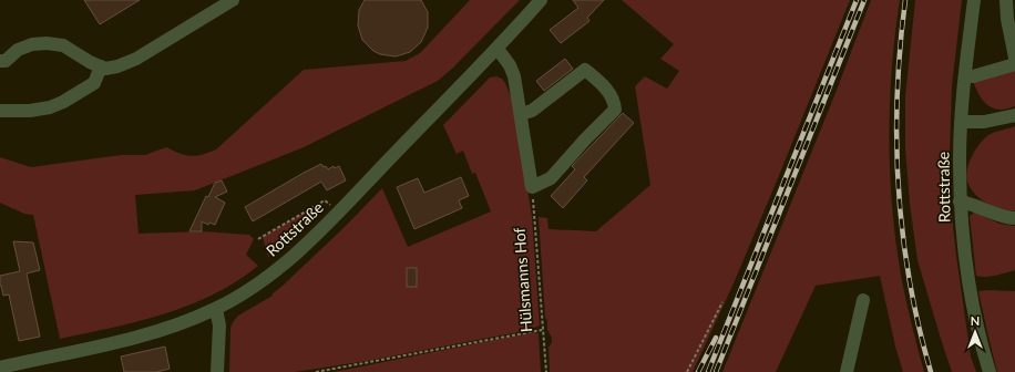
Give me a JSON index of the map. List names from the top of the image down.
{
  "streets": {
    "street": ["Rottstraße"],
    "path": ["Hülsmanns Hof"]
  },
  "north": "top"
}
